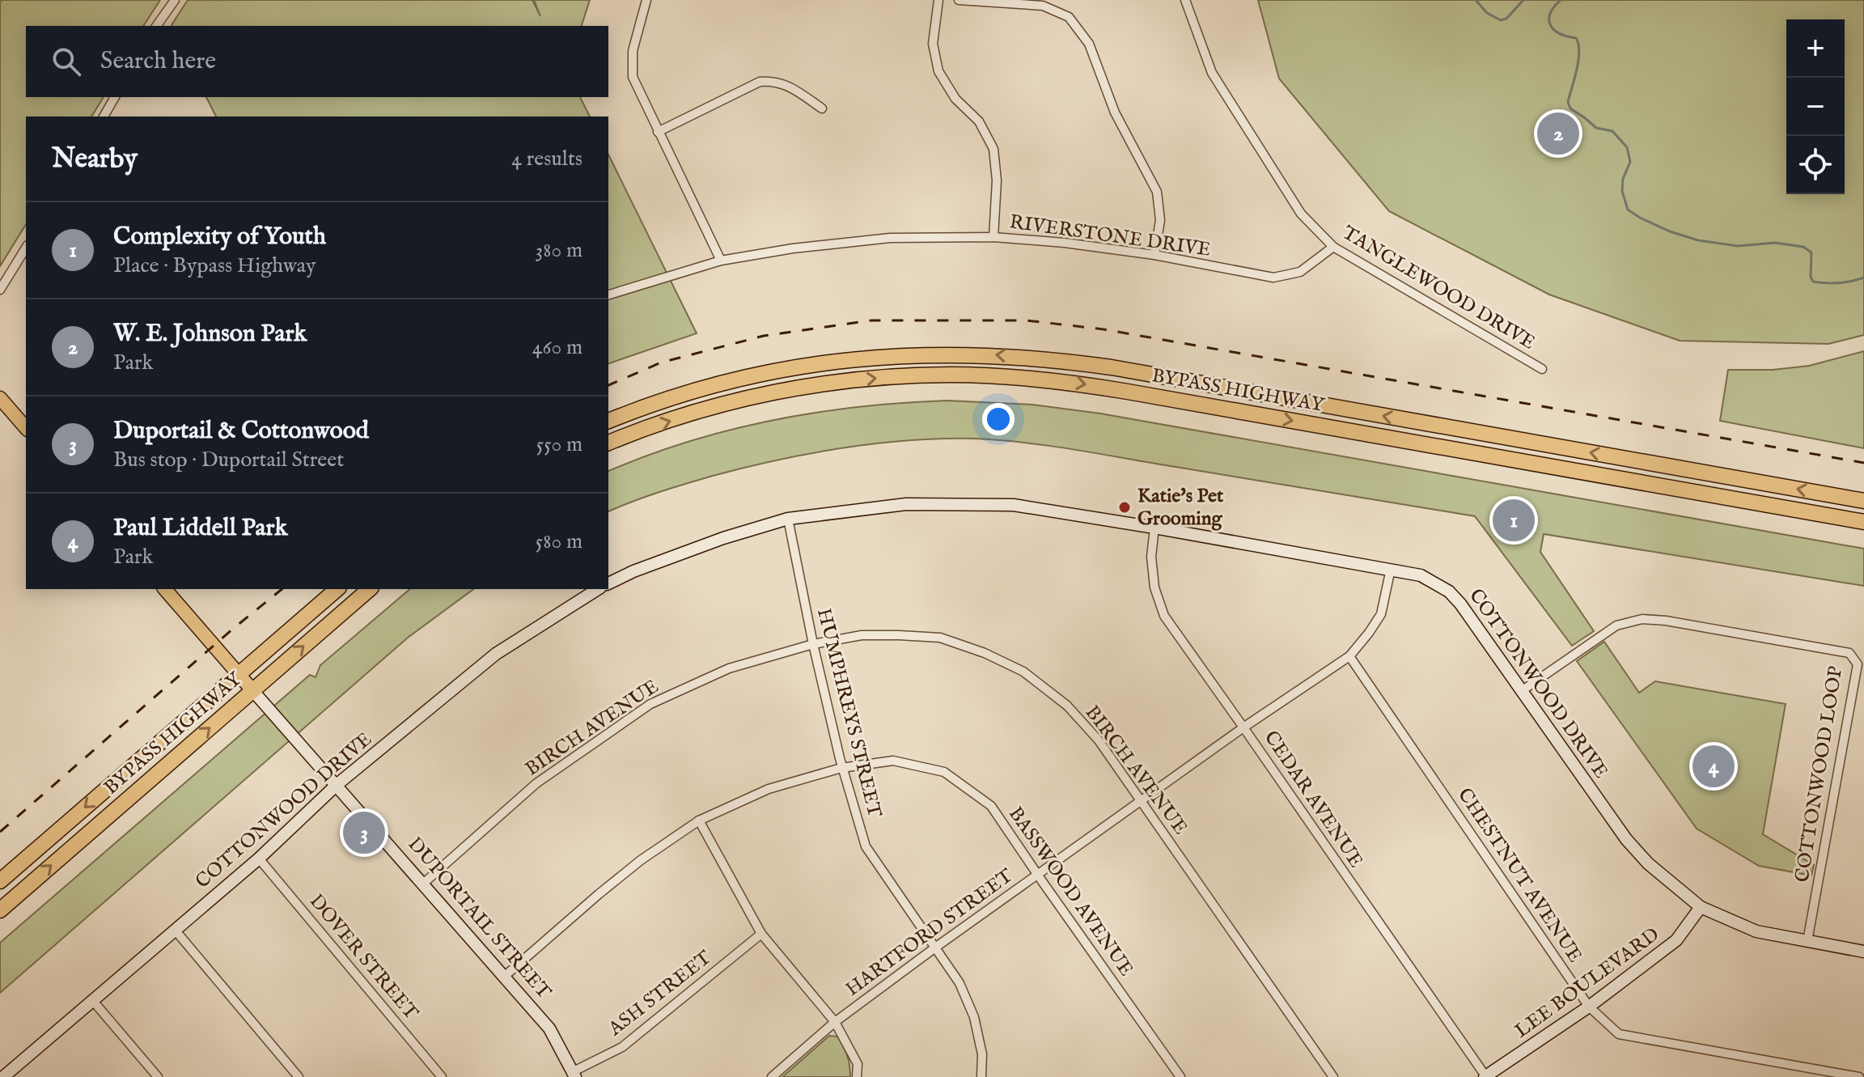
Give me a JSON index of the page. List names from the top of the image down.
{
  "streets": {
    "highway": ["BYPASS HIGHWAY"],
    "main road": ["DUPORTAIL STREET"],
    "street": [
      "RIVERSTONE DRIVE",
      "TANGLEWOOD DRIVE",
      "COTTONWOOD DRIVE",
      "HUMPHREYS STREET",
      "BIRCH AVENUE",
      "COTTONWOOD LOOP",
      "CEDAR AVENUE",
      "CHESTNUT AVENUE",
      "BASSWOOD AVENUE",
      "HARTFORD STREET",
      "DOVER STREET",
      "LEE BOULEVARD",
      "ASH STREET"
    ]
  },
  "crossings": [
    ["RIVERSTONE DRIVE", "TANGLEWOOD DRIVE"],
    ["BYPASS HIGHWAY", "DUPORTAIL STREET"],
    ["COTTONWOOD DRIVE", "HUMPHREYS STREET"],
    ["COTTONWOOD DRIVE", "COTTONWOOD LOOP"],
    ["COTTONWOOD DRIVE", "CEDAR AVENUE"],
    ["COTTONWOOD DRIVE", "DUPORTAIL STREET"],
    ["COTTONWOOD DRIVE", "HARTFORD STREET"],
    ["COTTONWOOD DRIVE", "DOVER STREET"],
    ["COTTONWOOD DRIVE", "LEE BOULEVARD"],
    ["HUMPHREYS STREET", "BIRCH AVENUE"],
    ["HUMPHREYS STREET", "BASSWOOD AVENUE"],
    ["HUMPHREYS STREET", "HARTFORD STREET"],
    ["BIRCH AVENUE", "DUPORTAIL STREET"],
    ["BIRCH AVENUE", "HARTFORD STREET"],
    ["CEDAR AVENUE", "HARTFORD STREET"],
    ["CEDAR AVENUE", "LEE BOULEVARD"],
    ["CHESTNUT AVENUE", "HARTFORD STREET"],
    ["CHESTNUT AVENUE", "LEE BOULEVARD"],
    ["BASSWOOD AVENUE", "DUPORTAIL STREET"],
    ["BASSWOOD AVENUE", "HARTFORD STREET"],
    ["DUPORTAIL STREET", "ASH STREET"]
  ],
  "places": ["Katie's Pet Grooming"],
  "page": {
    "map_buttons": ["+", "−"],
    "search": "Search here",
    "pins": [
      "2",
      "1",
      "4",
      "3"
    ],
    "heading": ["Nearby", "4 results"],
    "list": [
      {
        "mark": "1",
        "name": "Complexity of Youth",
        "note": "Place · Bypass Highway",
        "value": "380 m"
      },
      {
        "mark": "2",
        "name": "W. E. Johnson Park",
        "note": "Park",
        "value": "460 m"
      },
      {
        "mark": "3",
        "name": "Duportail & Cottonwood",
        "note": "Bus stop · Duportail Street",
        "value": "550 m"
      },
      {
        "mark": "4",
        "name": "Paul Liddell Park",
        "note": "Park",
        "value": "580 m"
      }
    ]
  }
}
